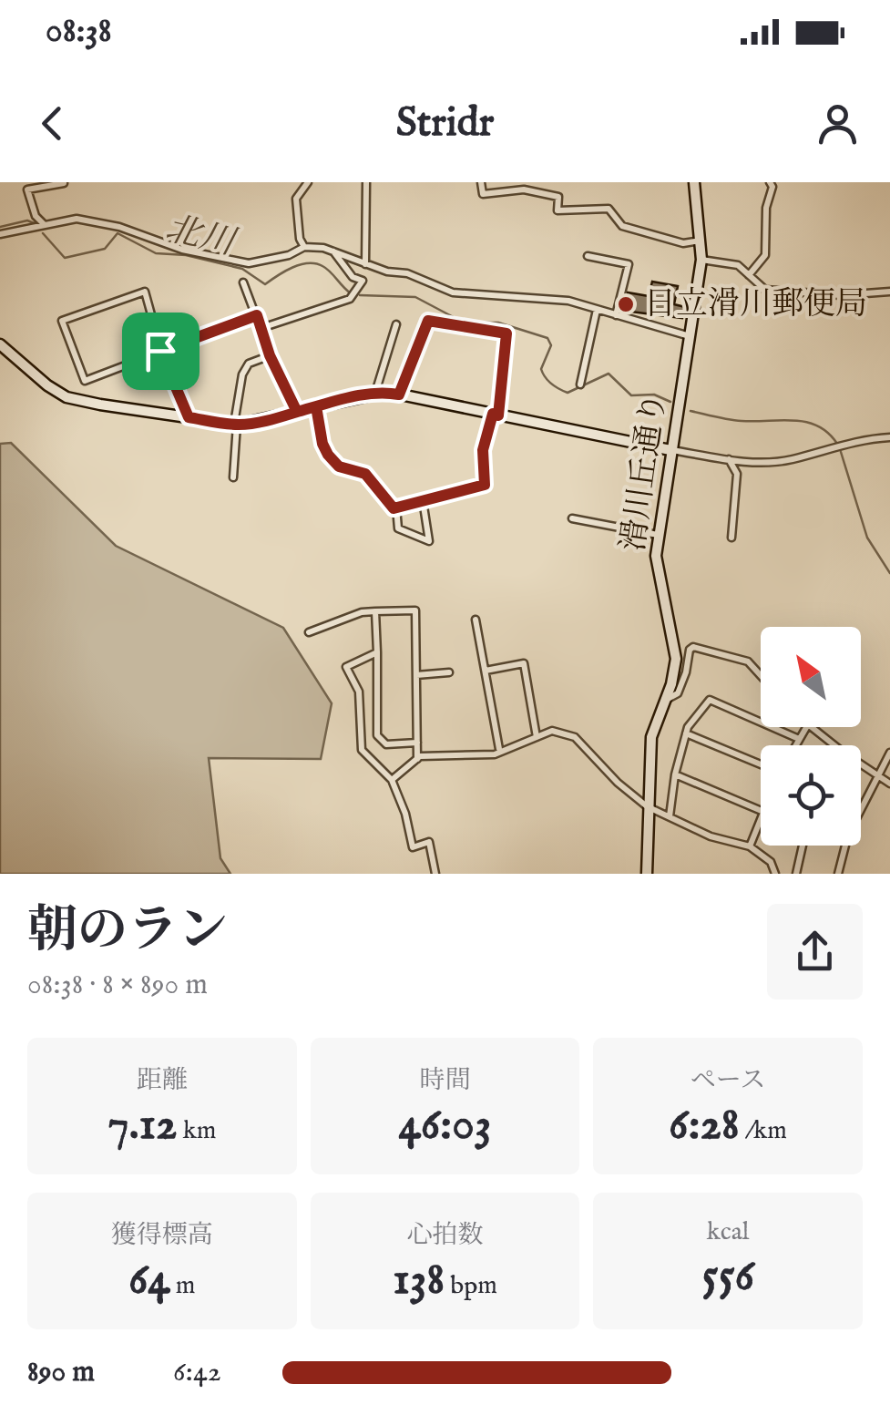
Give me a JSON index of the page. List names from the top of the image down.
{
  "streets": {
    "street": ["滑川丘通り"]
  },
  "water": ["北川"],
  "places": ["日立滑川郵便局"],
  "north": "top left",
  "page": {
    "status": "08:38",
    "header": "Stridr",
    "heading": ["朝のラン", "08:38 · 8 × 890 m"],
    "stats": [
      ["距離", "7.12 km"],
      ["時間", "46:03"],
      ["ペース", "6:28 /km"],
      ["獲得標高", "64 m"],
      ["心拍数", "138 bpm"],
      ["kcal", "556"]
    ],
    "list": [
      {
        "name": "890 m",
        "note": "6:42"
      }
    ]
  }
}
